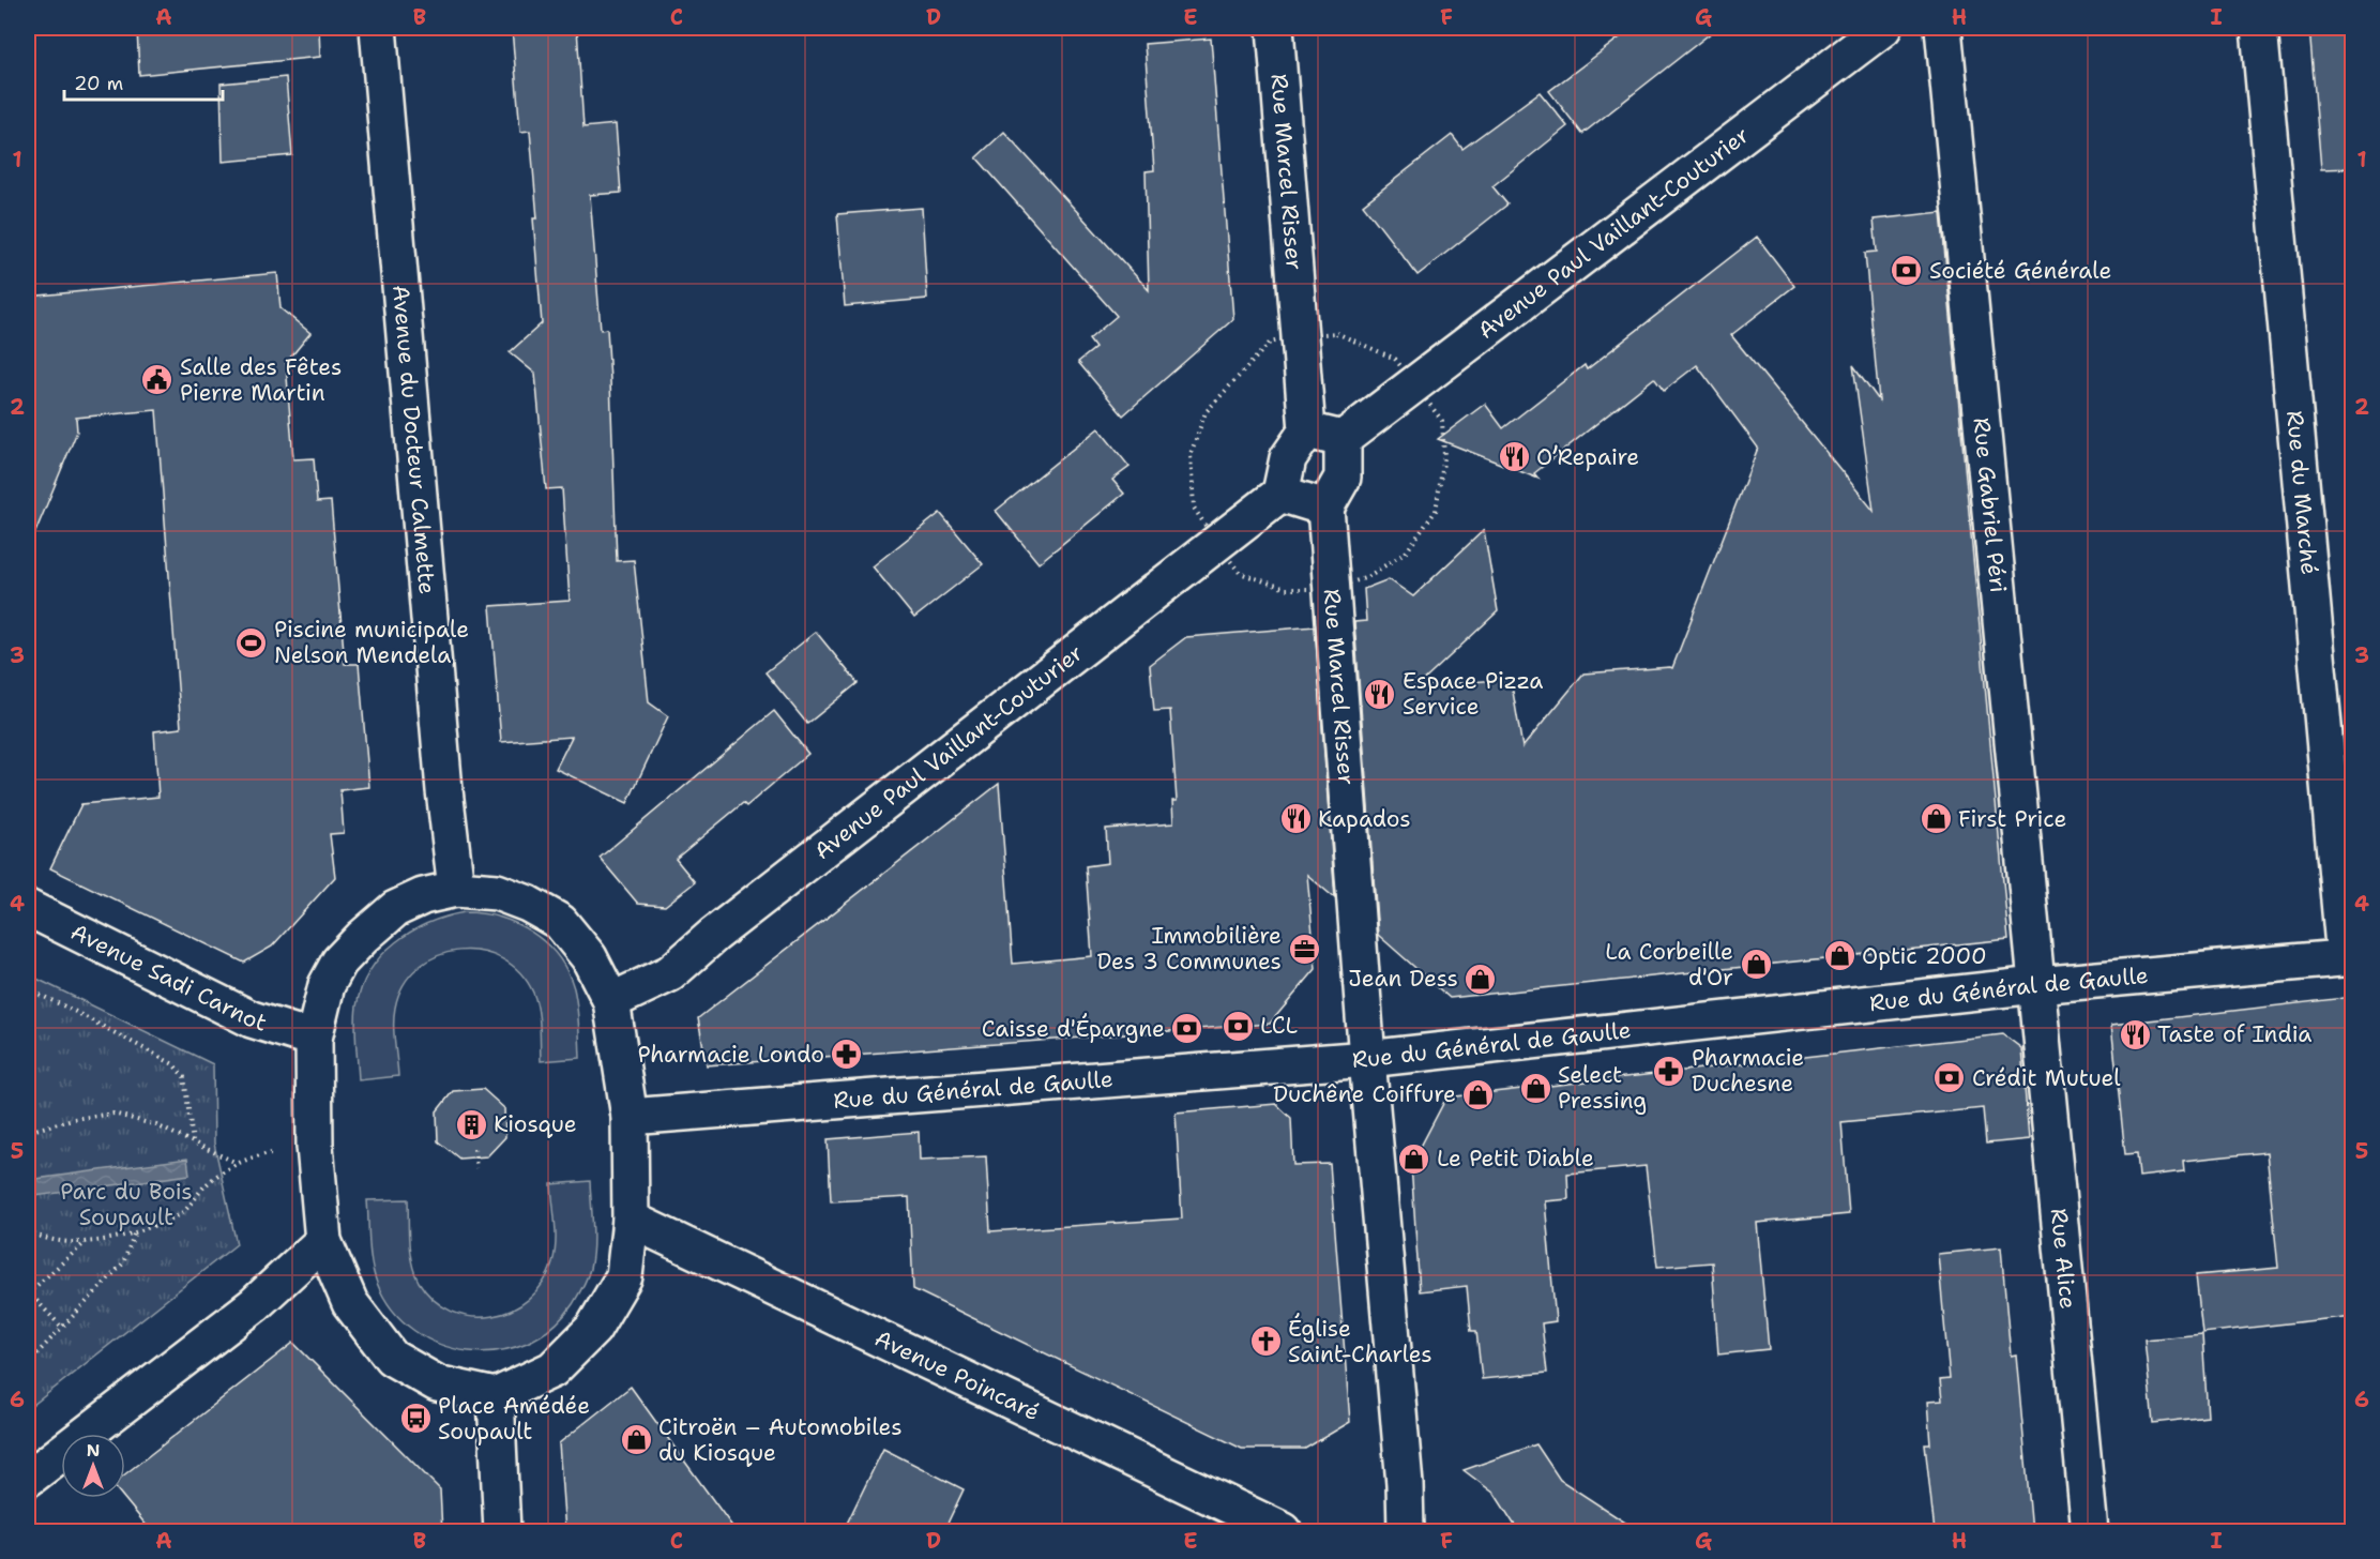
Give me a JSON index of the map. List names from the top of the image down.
{
  "streets": {
    "street": [
      "Rue Marcel Risser",
      "Avenue Paul Vaillant-Couturier",
      "Avenue du Docteur Calmette",
      "Rue du Marché",
      "Rue Gabriel Péri",
      "Avenue Sadi Carnot",
      "Rue du Général de Gaulle",
      "Rue Alice",
      "Avenue Poincaré"
    ]
  },
  "crossings": [
    ["Rue Marcel Risser", "Rue du Général de Gaulle"],
    ["Rue du Marché", "Rue du Général de Gaulle"],
    ["Rue Gabriel Péri", "Rue du Général de Gaulle"],
    ["Rue Gabriel Péri", "Rue Alice"],
    ["Rue du Général de Gaulle", "Rue Alice"]
  ],
  "parks": ["Parc du Bois Soupault"],
  "places": {
    "bank": [
      "Société Générale",
      "LCL",
      "Caisse d'Épargne",
      "Crédit Mutuel"
    ],
    "public building": ["Salle des Fêtes Pierre Martin"],
    "restaurant": [
      "O’Repaire",
      "Espace Pizza Service",
      "Kapados",
      "Taste of India"
    ],
    "sports": ["Piscine municipale Nelson Mendela"],
    "shop": [
      "First Price",
      "Optic 2000",
      "La Corbeille d'Or",
      "Jean Dess",
      "Select Pressing",
      "Duchêne Coiffure",
      "Le Petit Diable",
      "Citroën – Automobiles du Kiosque"
    ],
    "office": ["Immobilière Des 3 Communes"],
    "pharmacy": ["Pharmacie Londo", "Pharmacie Duchesne"],
    "building": ["Kiosque"],
    "church": ["Église Saint-Charles"],
    "bus stop": ["Place Amédée Soupault"]
  },
  "scale_bar": "20 m",
  "north": "top",
  "grid": {
    "columns": [
      "A",
      "B",
      "C",
      "D",
      "E",
      "F",
      "G",
      "H",
      "I"
    ],
    "rows": [
      "1",
      "2",
      "3",
      "4",
      "5",
      "6"
    ]
  }
}
